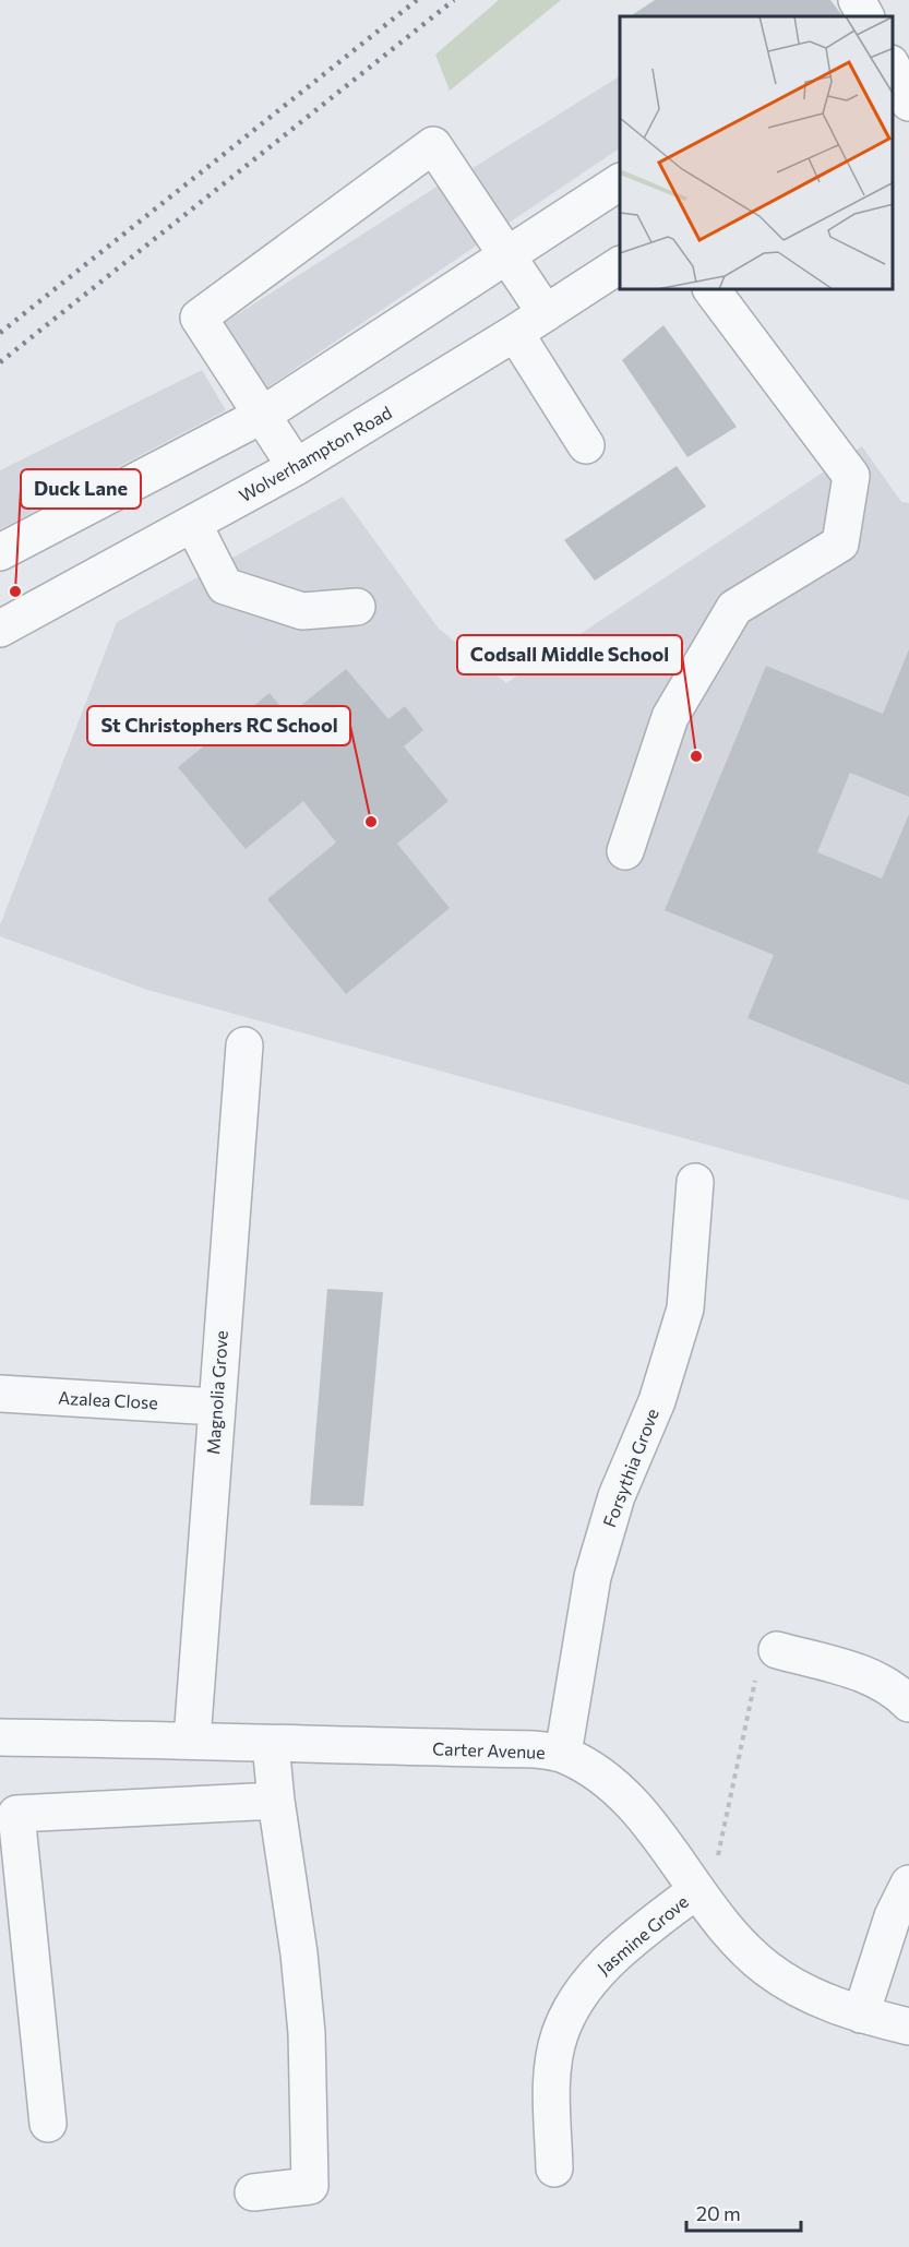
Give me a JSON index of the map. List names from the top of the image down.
{
  "streets": {
    "street": [
      "Wolverhampton Road",
      "Magnolia Grove",
      "Azalea Close",
      "Forsythia Grove",
      "Carter Avenue",
      "Jasmine Grove"
    ]
  },
  "crossings": [
    ["Magnolia Grove", "Azalea Close"],
    ["Magnolia Grove", "Carter Avenue"],
    ["Forsythia Grove", "Carter Avenue"],
    ["Carter Avenue", "Jasmine Grove"]
  ],
  "places": ["Duck Lane", "Codsall Middle School", "St Christophers RC School"],
  "scale_bar": "20 m"
}
